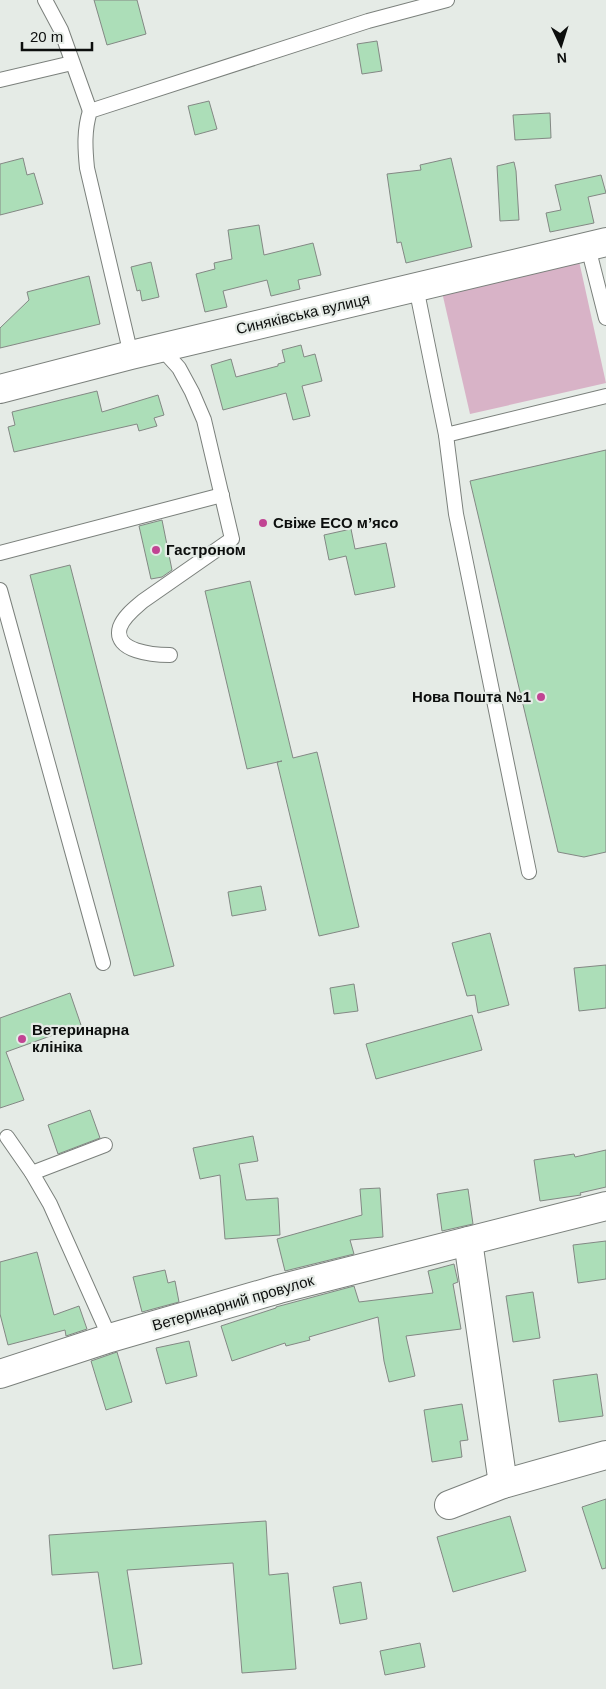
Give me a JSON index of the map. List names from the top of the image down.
{
  "streets": {
    "street": ["Синяківська вулиця", "Ветеринарний провулок"]
  },
  "places": [
    "Свіже ECO м’ясо",
    "Гастроном",
    "Нова Пошта №1",
    "Ветеринарна клініка"
  ],
  "scale_bar": "20 m",
  "north": "bottom"
}
